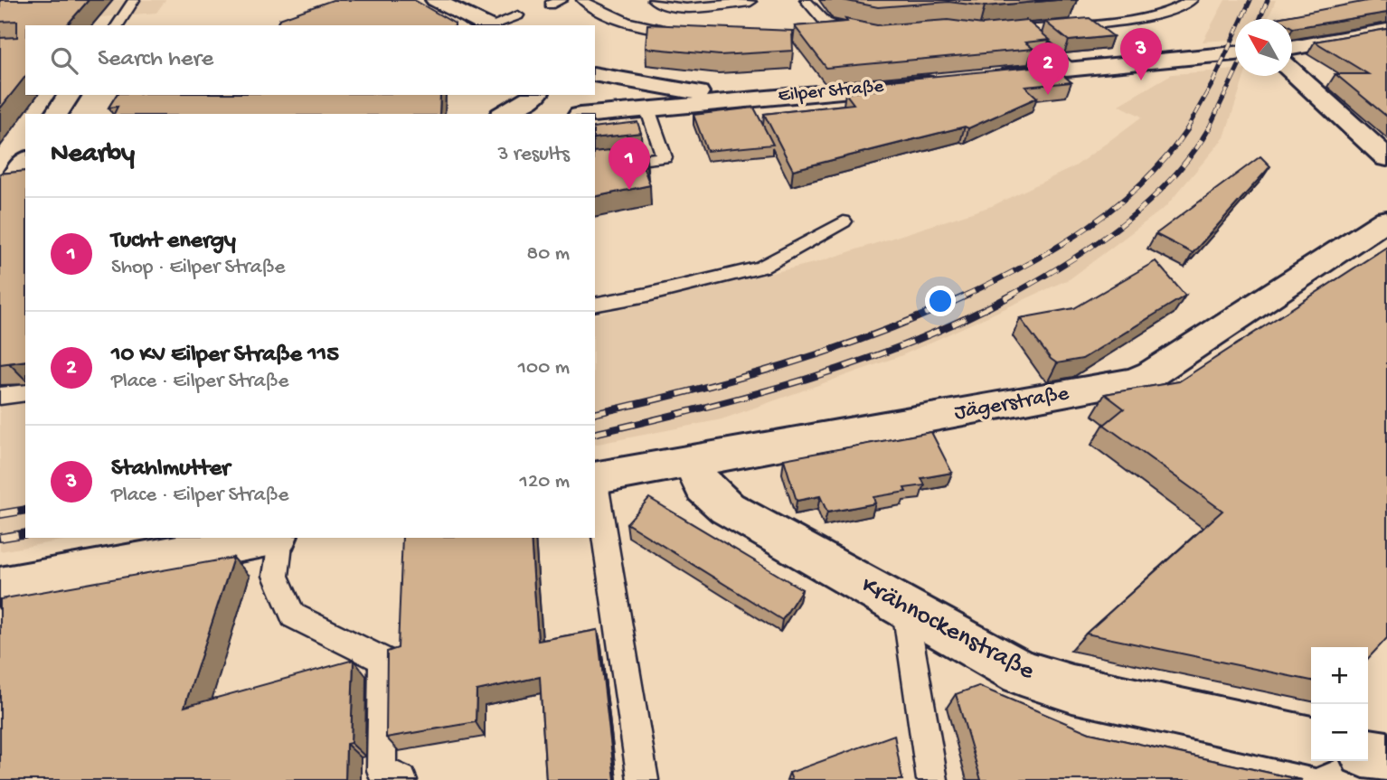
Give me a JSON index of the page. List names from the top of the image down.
{
  "streets": {
    "street": ["Eilper Straße", "Jägerstraße", "Krähnockenstraße"]
  },
  "crossings": [
    ["Jägerstraße", "Krähnockenstraße"]
  ],
  "north": "top left",
  "page": {
    "search": "Search here",
    "pins": ["3", "2", "1"],
    "heading": ["Nearby", "3 results"],
    "list": [
      {
        "mark": "1",
        "name": "Tucht energy",
        "note": "Shop · Eilper Straße",
        "value": "80 m"
      },
      {
        "mark": "2",
        "name": "10 KV Eilper Straße 115",
        "note": "Place · Eilper Straße",
        "value": "100 m"
      },
      {
        "mark": "3",
        "name": "Stahlmutter",
        "note": "Place · Eilper Straße",
        "value": "120 m"
      }
    ],
    "map_buttons": ["+", "−"]
  }
}
